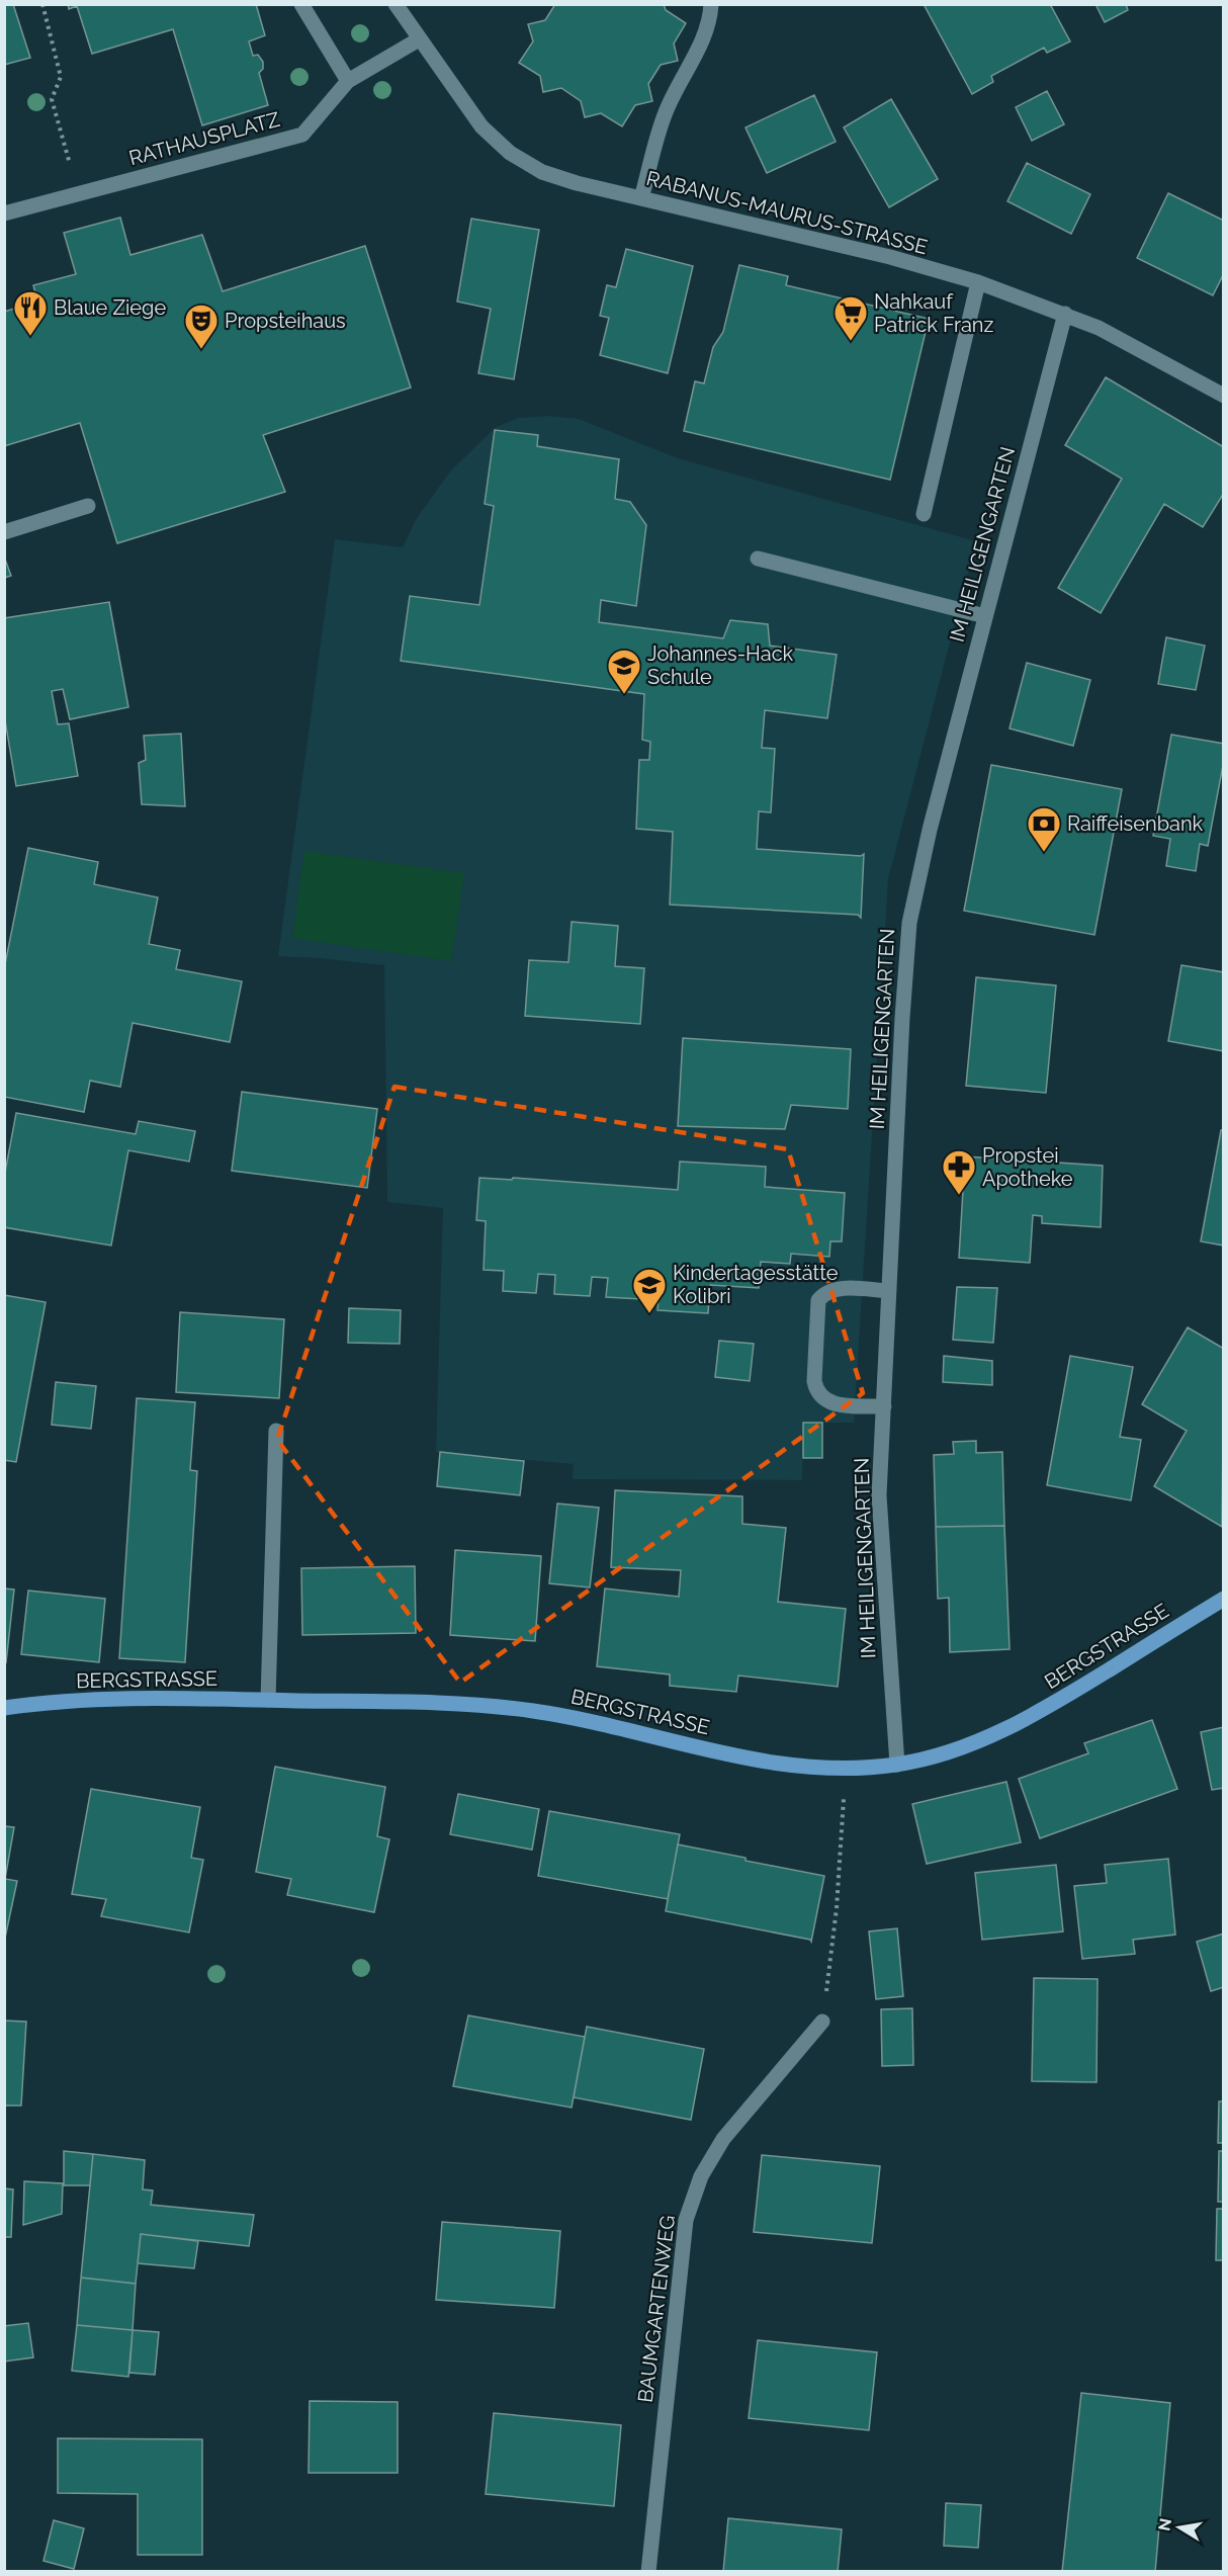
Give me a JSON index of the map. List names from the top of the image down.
{
  "streets": {
    "main road": ["BERGSTRASSE"],
    "street": [
      "RATHAUSPLATZ",
      "RABANUS-MAURUS-STRASSE",
      "IM HEILIGENGARTEN",
      "BAUMGARTENWEG"
    ]
  },
  "crossings": [
    ["RATHAUSPLATZ", "RABANUS-MAURUS-STRASSE"],
    ["RABANUS-MAURUS-STRASSE", "IM HEILIGENGARTEN"],
    ["IM HEILIGENGARTEN", "BERGSTRASSE"]
  ],
  "places": {
    "restaurant": ["Blaue Ziege"],
    "supermarket": ["Nahkauf Patrick Franz"],
    "theatre": ["Propsteihaus"],
    "school or university": ["Johannes-Hack Schule", "Kindertagesstätte Kolibri"],
    "bank": ["Raiffeisenbank"],
    "pharmacy": ["Propstei Apotheke"]
  },
  "north": "left"
}
